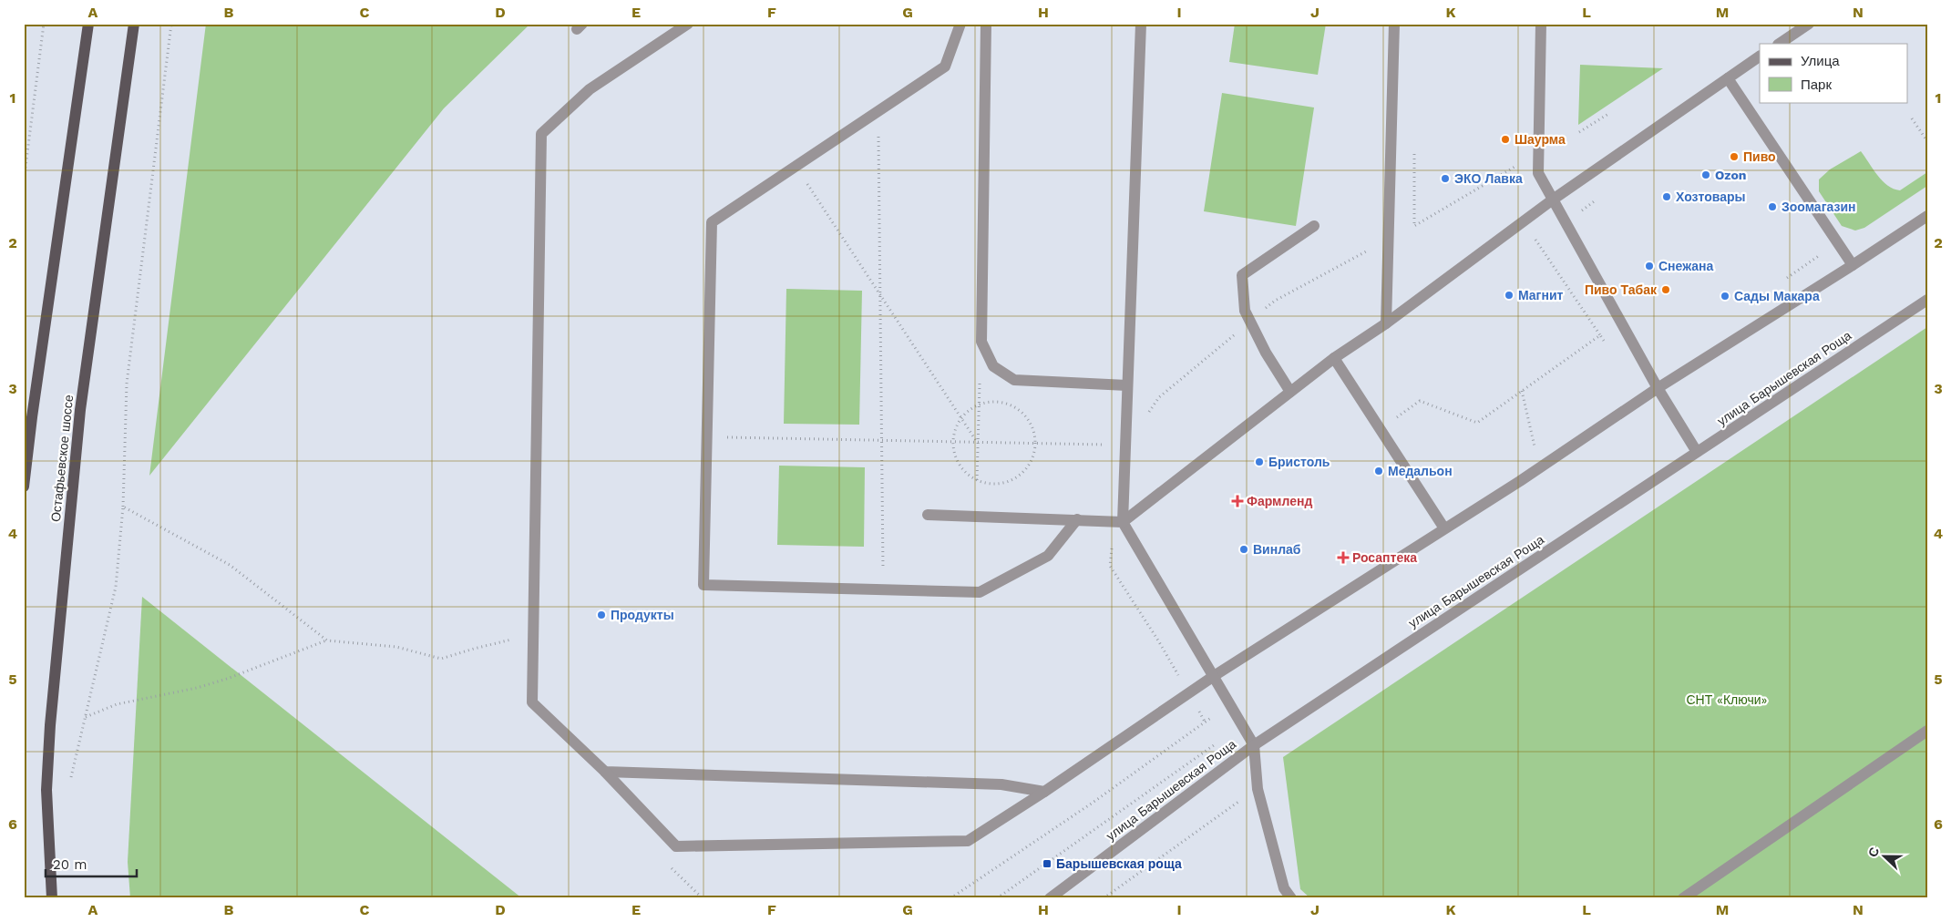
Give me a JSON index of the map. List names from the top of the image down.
{
  "streets": {
    "main road": ["Остафьевское шоссе"],
    "street": ["улица Барышевская Роща"]
  },
  "parks": ["СНТ «Ключи»"],
  "places": {
    "other": [
      "Шаурма",
      "Пиво",
      "Ozon",
      "ЭКО Лавка",
      "Хозтовары",
      "Зоомагазин",
      "Снежана",
      "Пиво Табак",
      "Магнит",
      "Сады Макара",
      "Бристоль",
      "Медальон",
      "Винлаб",
      "Продукты"
    ],
    "health": ["Фармленд", "Росаптека"],
    "transit": ["Барышевская роща"]
  },
  "legend": ["Улица", "Парк"],
  "scale_bar": "20 m",
  "north": "left",
  "grid": {
    "columns": [
      "A",
      "B",
      "C",
      "D",
      "E",
      "F",
      "G",
      "H",
      "I",
      "J",
      "K",
      "L",
      "M",
      "N"
    ],
    "rows": [
      "1",
      "2",
      "3",
      "4",
      "5",
      "6"
    ]
  }
}
